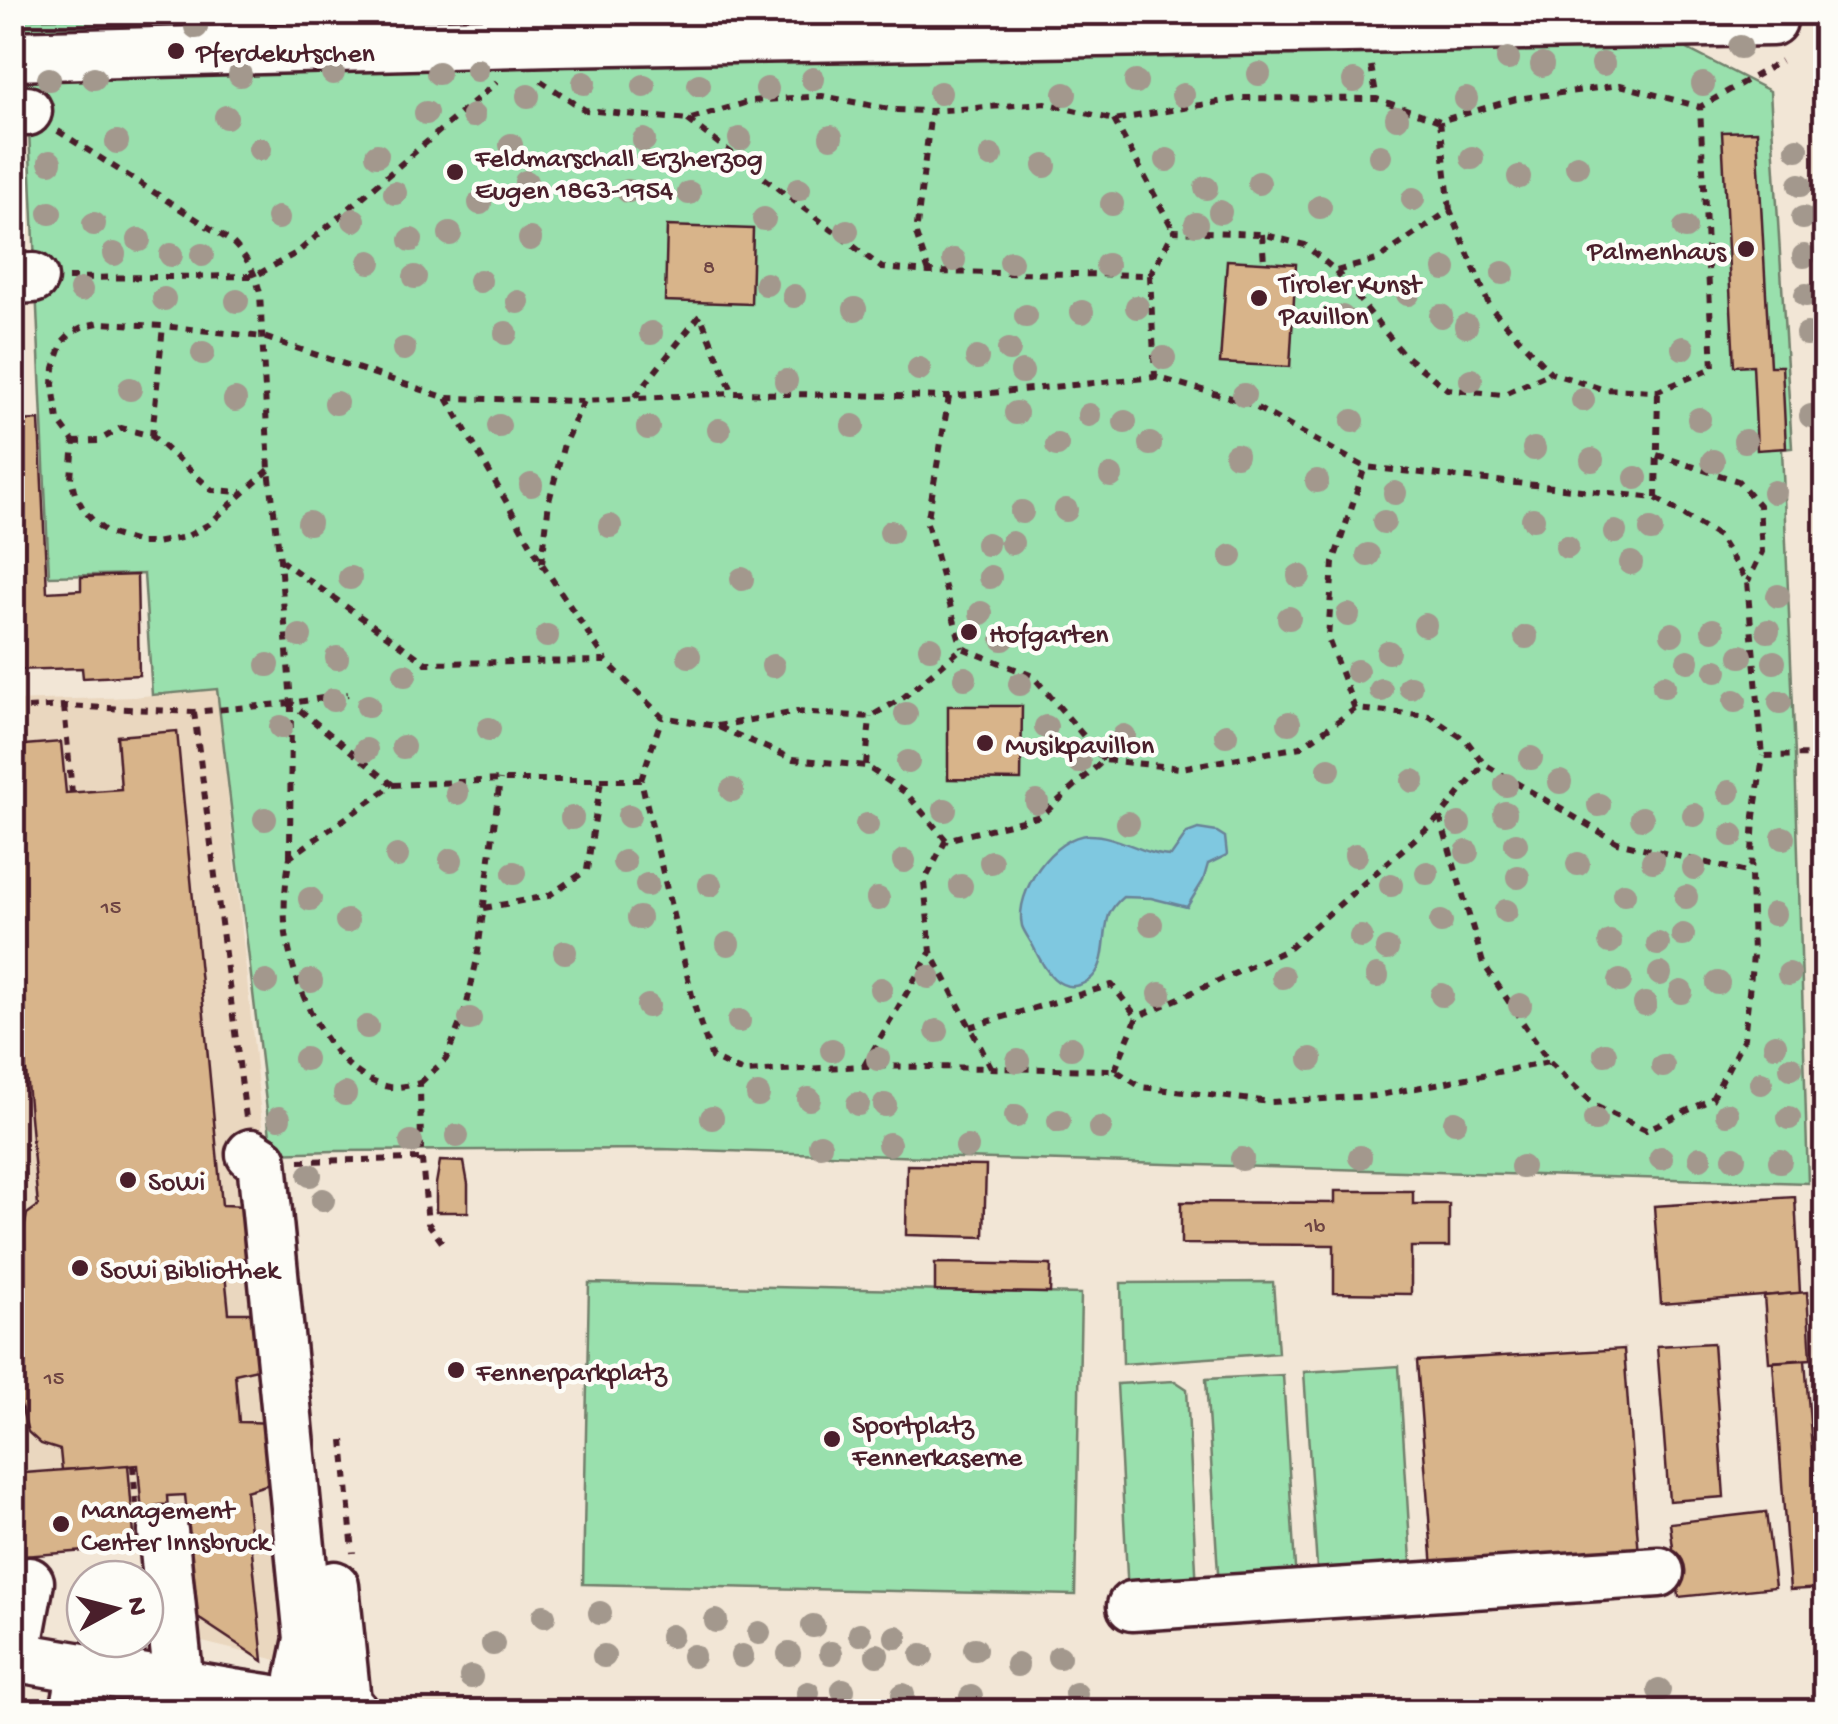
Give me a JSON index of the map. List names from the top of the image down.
{
  "places": [
    "Pferdekutschen",
    "Feldmarschall Erzherzog Eugen 1863-1954",
    "Palmenhaus",
    "Tiroler Kunst Pavillon",
    "Hofgarten",
    "Musikpavillon",
    "SoWi",
    "SoWi Bibliothek",
    "Fennerparkplatz",
    "Sportplatz Fennerkaserne",
    "Management Center Innsbruck"
  ],
  "house_numbers": [
    "8",
    "15",
    "1b",
    "15"
  ],
  "north": "right"
}
